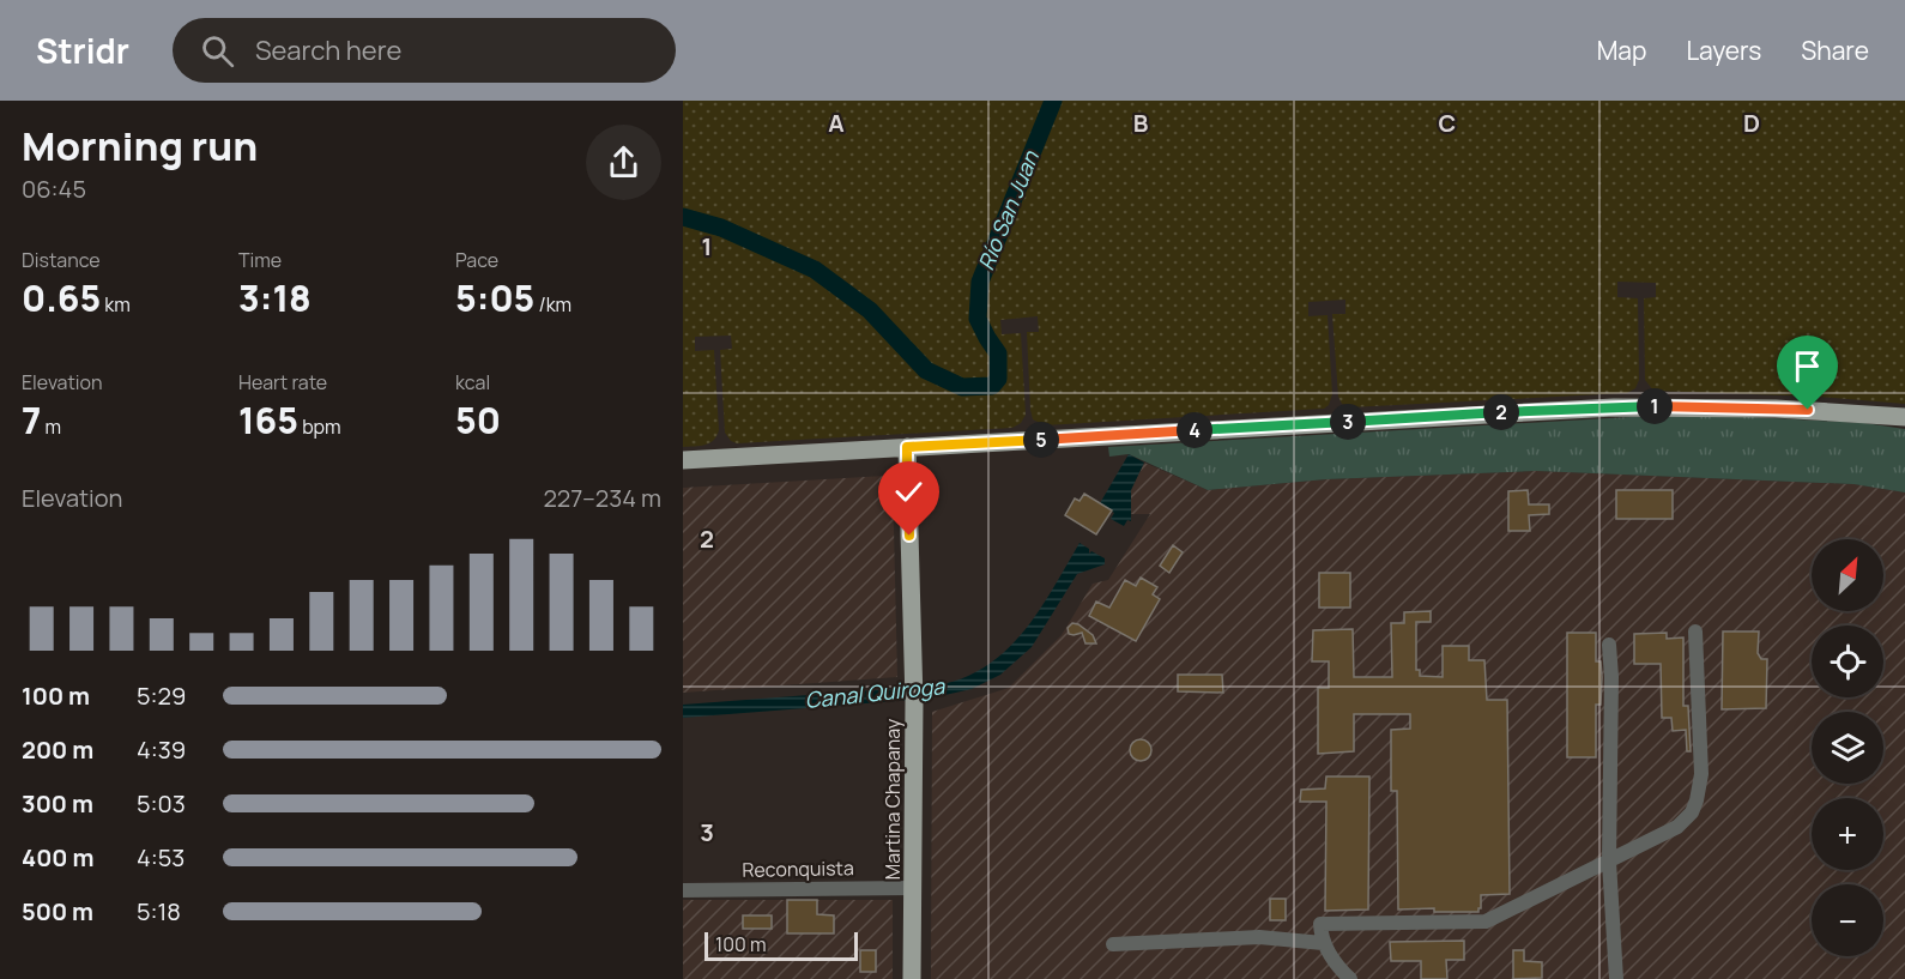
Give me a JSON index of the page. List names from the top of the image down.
{
  "streets": {
    "main road": ["Martina Chapanay"],
    "street": ["Reconquista"]
  },
  "crossings": [
    ["Martina Chapanay", "Reconquista"]
  ],
  "water": ["Río San Juan", "Canal Quiroga"],
  "scale_bar": "100 m",
  "north": "top right",
  "page": {
    "header": "Stridr",
    "search": "Search here",
    "nav": ["Map", "Layers", "Share"],
    "heading": ["Morning run", "06:45"],
    "stats": [
      ["Distance", "0.65 km"],
      ["Time", "3:18"],
      ["Pace", "5:05 /km"],
      ["Elevation", "7 m"],
      ["Heart rate", "165 bpm"],
      ["kcal", "50"]
    ],
    "pins": [
      "1",
      "2",
      "3",
      "4",
      "5"
    ],
    "chart": ["Elevation", "227–234 m"],
    "map_buttons": ["+", "−"],
    "list": [
      {
        "name": "100 m",
        "note": "5:29"
      },
      {
        "name": "200 m",
        "note": "4:39"
      },
      {
        "name": "300 m",
        "note": "5:03"
      },
      {
        "name": "400 m",
        "note": "4:53"
      },
      {
        "name": "500 m",
        "note": "5:18"
      }
    ],
    "scale": "100 m"
  },
  "grid": {
    "columns": [
      "A",
      "B",
      "C",
      "D"
    ],
    "rows": ["1", "2", "3"]
  }
}
